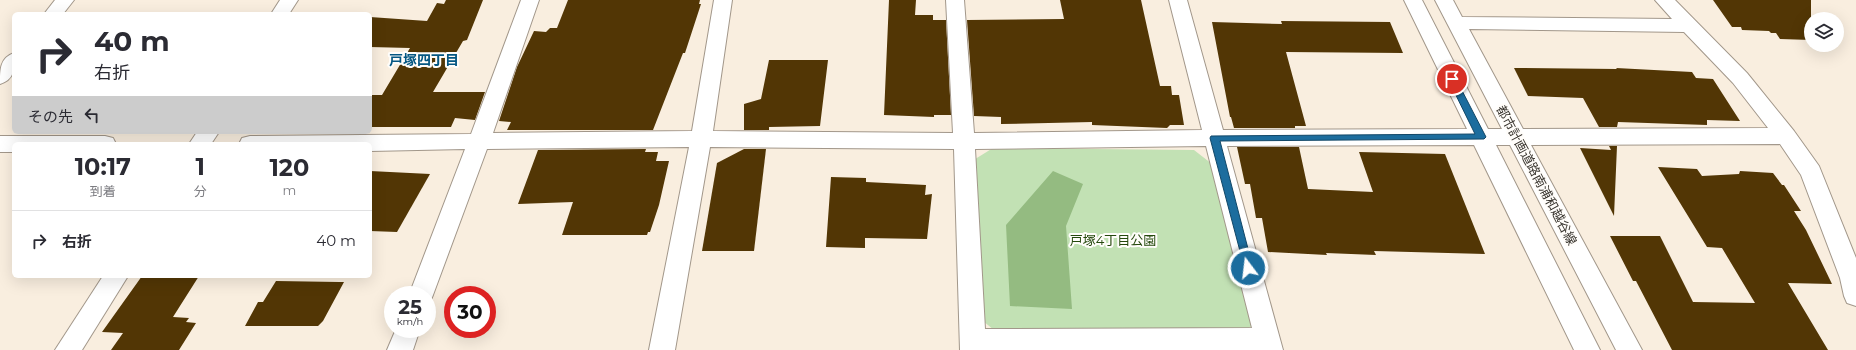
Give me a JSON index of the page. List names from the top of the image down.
{
  "streets": {
    "street": ["都市計画道路南浦和越谷線"]
  },
  "districts": ["戸塚四丁目"],
  "parks": ["戸塚4丁目公園"],
  "page": {
    "turn": ["40 m", "右折"],
    "then": "その先",
    "eta": [
      "10:17",
      "到着",
      "1",
      "分",
      "120",
      "m"
    ],
    "list": [
      {
        "name": "右折",
        "value": "40 m"
      }
    ],
    "speed": "25 km/h",
    "limit": "30"
  }
}
